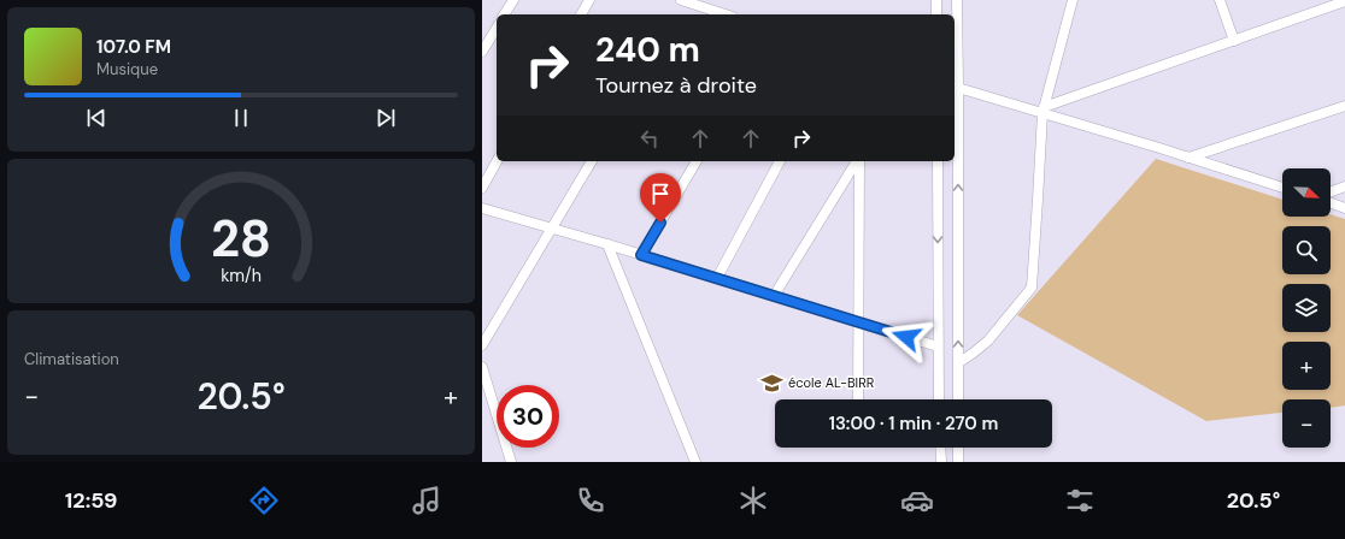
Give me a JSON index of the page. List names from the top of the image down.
{
  "places": {
    "school or university": ["école AL-BIRR"]
  },
  "north": "bottom right",
  "page": {
    "turn": ["240 m", "Tournez à droite"],
    "song": ["107.0 FM", "Musique"],
    "map_buttons": ["+", "−"],
    "tile": "Climatisation",
    "heat": ["−", "20.5°", "+"],
    "limit": "30",
    "trip": "13:00 · 1 min · 270 m",
    "tabs": ["12:59", "20.5°"],
    "gauge": ["28", "km/h"]
  }
}
